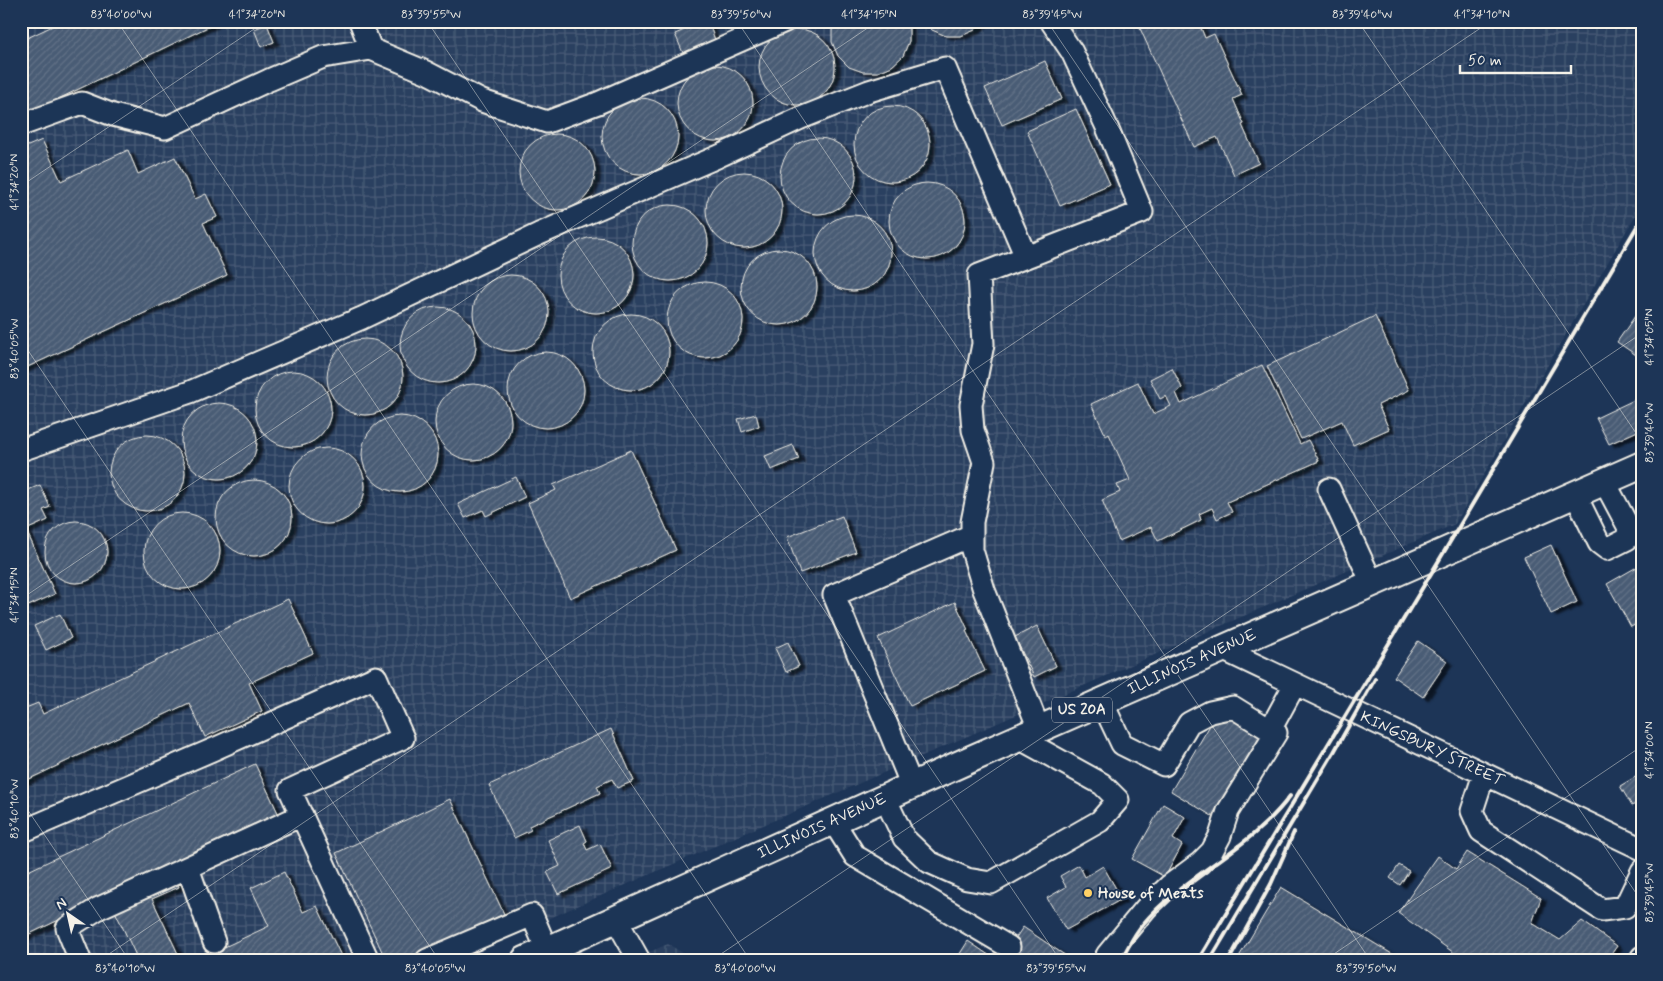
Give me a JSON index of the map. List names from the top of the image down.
{
  "streets": {
    "main road": ["ILLINOIS AVENUE", "US 20A"],
    "street": ["KINGSBURY STREET"]
  },
  "crossings": [
    ["ILLINOIS AVENUE", "KINGSBURY STREET"]
  ],
  "places": ["House of Meats"],
  "scale_bar": "50 m",
  "north": "top left",
  "coordinates": [
    "83°40'00\"W",
    "41°34'20\"N",
    "83°39'55\"W",
    "83°39'50\"W",
    "41°34'15\"N",
    "83°39'45\"W",
    "83°39'40\"W",
    "41°34'10\"N",
    "41°34'05\"N",
    "83°40'05\"W",
    "41°34'00\"N",
    "83°40'10\"W"
  ]
}
